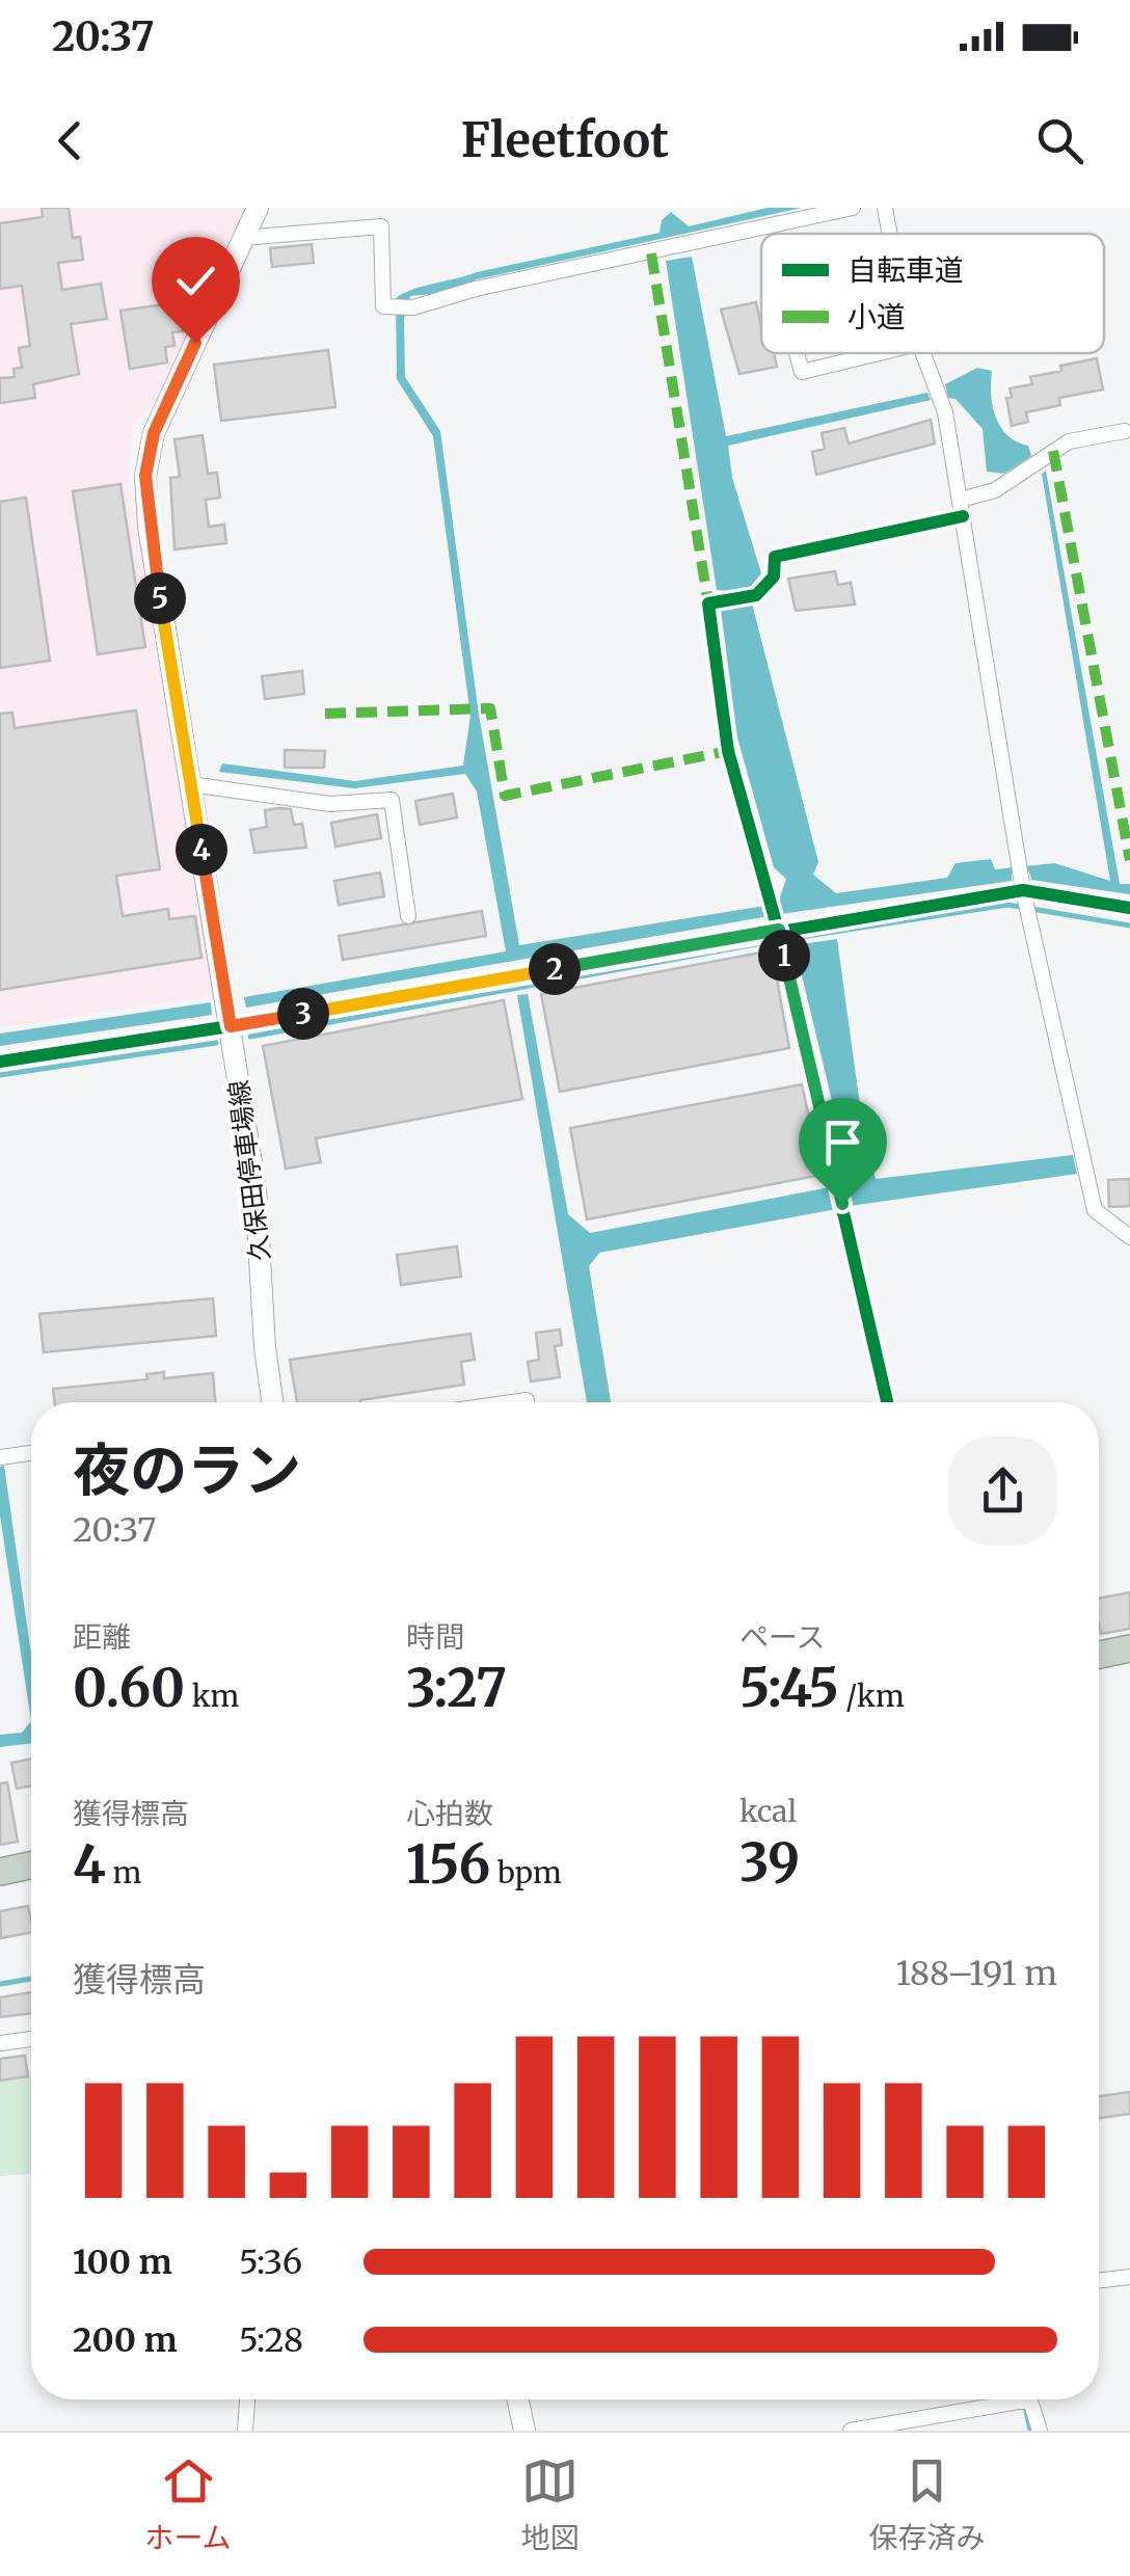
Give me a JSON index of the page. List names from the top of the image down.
{
  "streets": {
    "main road": ["久保田停車場線"]
  },
  "legend": ["自転車道", "小道"],
  "page": {
    "status": "20:37",
    "header": "Fleetfoot",
    "pins": [
      "5",
      "4",
      "1",
      "2",
      "3"
    ],
    "heading": ["夜のラン", "20:37"],
    "stats": [
      ["距離", "0.60 km"],
      ["時間", "3:27"],
      ["ペース", "5:45 /km"],
      ["獲得標高", "4 m"],
      ["心拍数", "156 bpm"],
      ["kcal", "39"]
    ],
    "chart": ["獲得標高", "188–191 m"],
    "list": [
      {
        "name": "100 m",
        "note": "5:36"
      },
      {
        "name": "200 m",
        "note": "5:28"
      }
    ],
    "tabs": ["ホーム", "地図", "保存済み"]
  }
}
